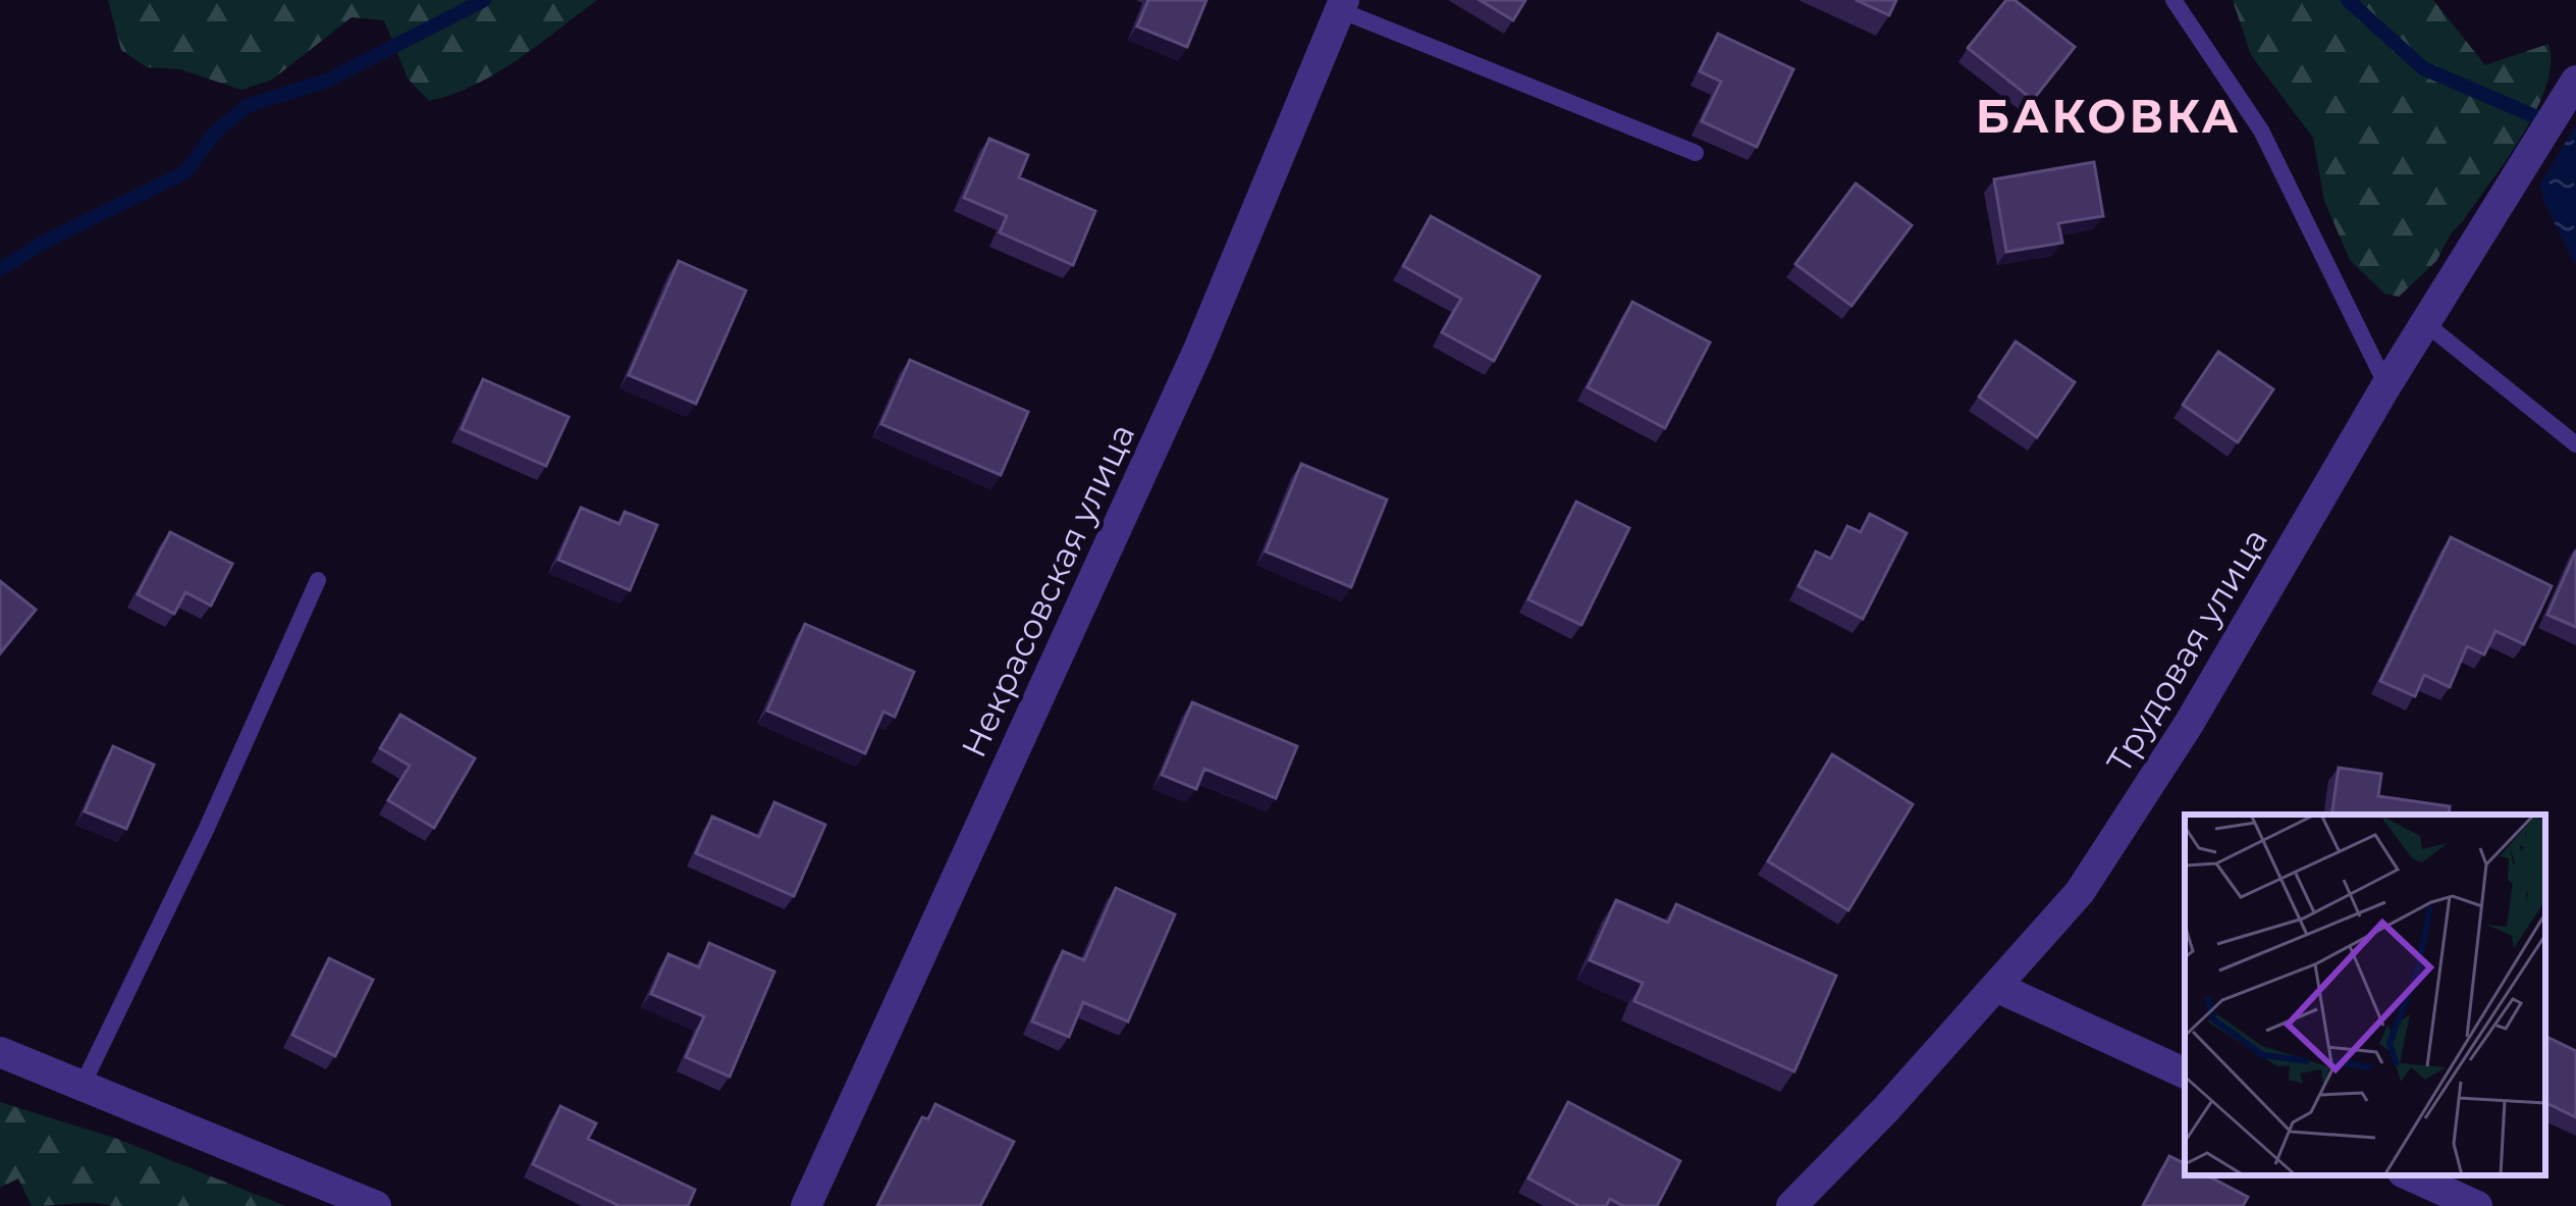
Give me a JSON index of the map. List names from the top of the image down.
{
  "streets": {
    "street": ["Некрасовская улица", "Трудовая улица"]
  },
  "districts": ["БАКОВКА"]
}
